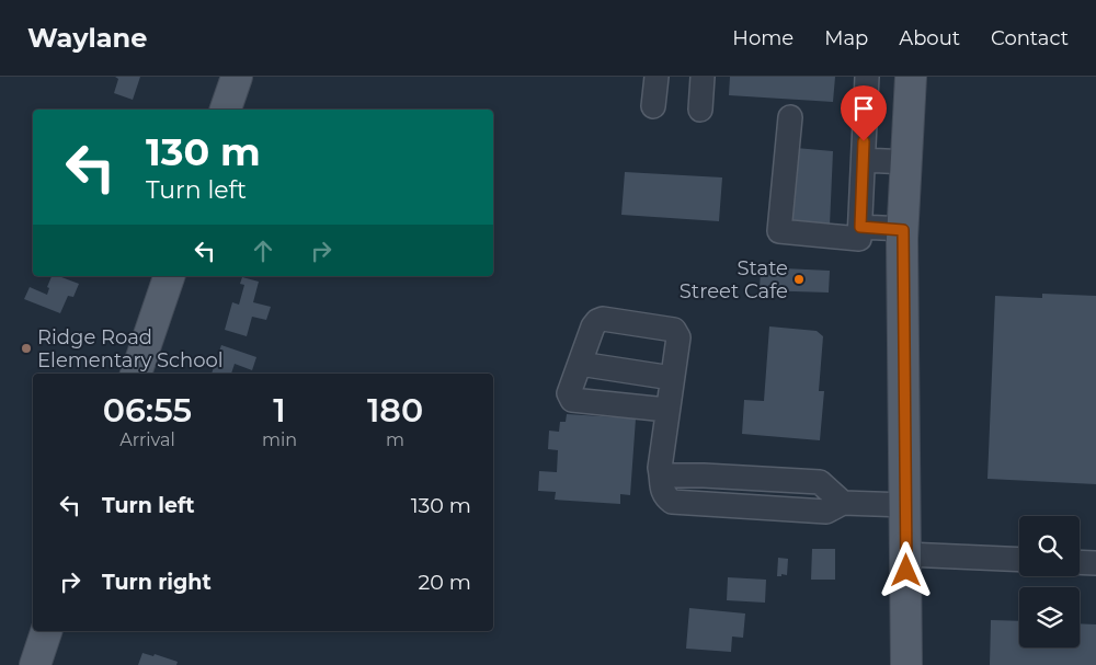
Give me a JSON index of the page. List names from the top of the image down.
{
  "places": ["State Street Cafe", "Ridge Road Elementary School"],
  "page": {
    "header": "Waylane",
    "nav": [
      "Home",
      "Map",
      "About",
      "Contact"
    ],
    "turn": ["130 m", "Turn left"],
    "eta": [
      "06:55",
      "Arrival",
      "1",
      "min",
      "180",
      "m"
    ],
    "list": [
      {
        "name": "Turn left",
        "value": "130 m"
      },
      {
        "name": "Turn right",
        "value": "20 m"
      }
    ]
  }
}
